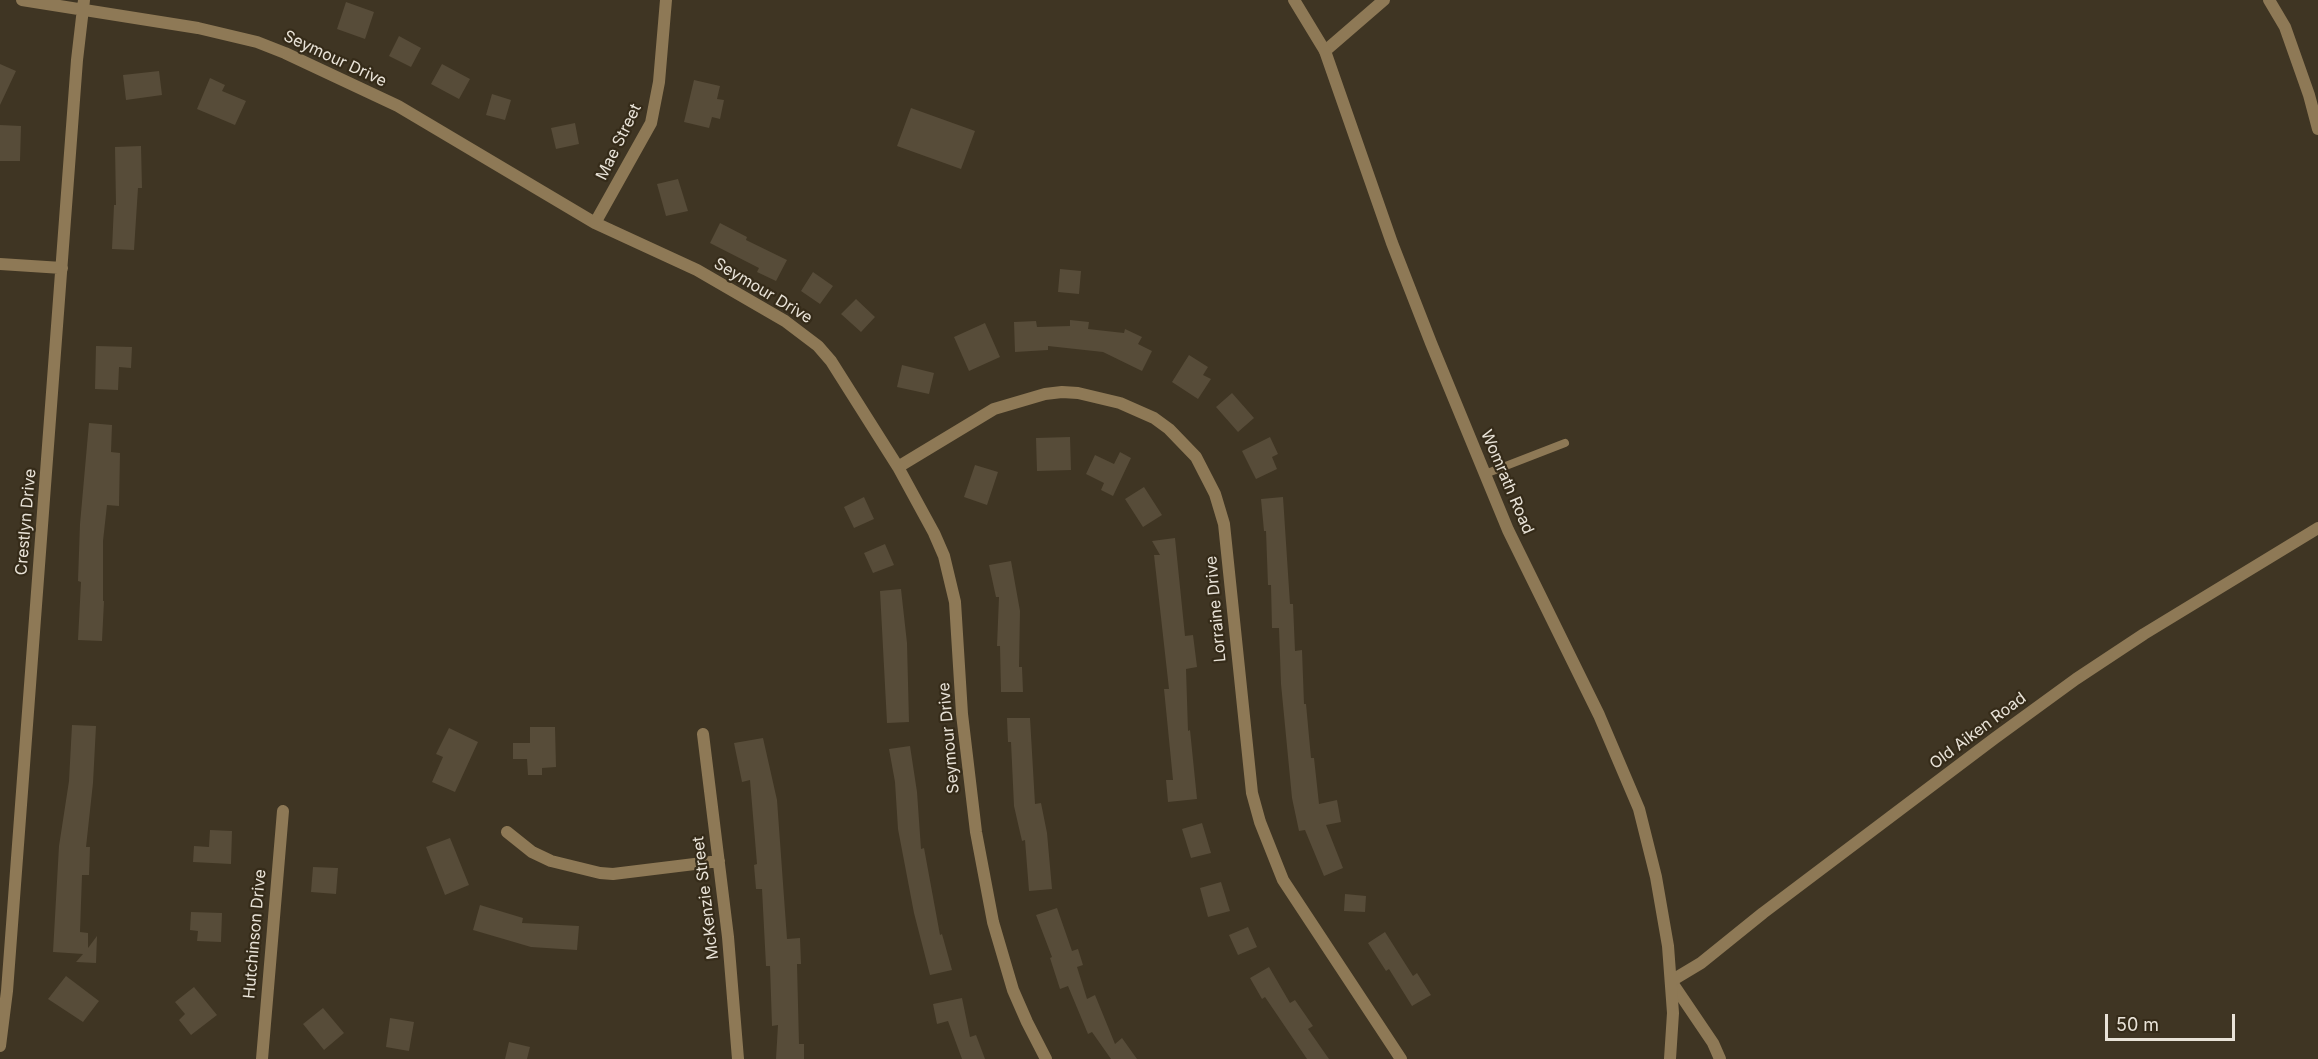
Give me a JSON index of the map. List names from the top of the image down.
{
  "streets": {
    "street": [
      "Seymour Drive",
      "Mae Street",
      "Womrath Road",
      "Crestlyn Drive",
      "Lorraine Drive",
      "Old Aiken Road",
      "McKenzie Street",
      "Hutchinson Drive"
    ]
  },
  "crossings": [
    ["Seymour Drive", "Mae Street"],
    ["Seymour Drive", "Crestlyn Drive"],
    ["Seymour Drive", "Lorraine Drive"],
    ["Womrath Road", "Old Aiken Road"]
  ],
  "scale_bar": "50 m"
}
